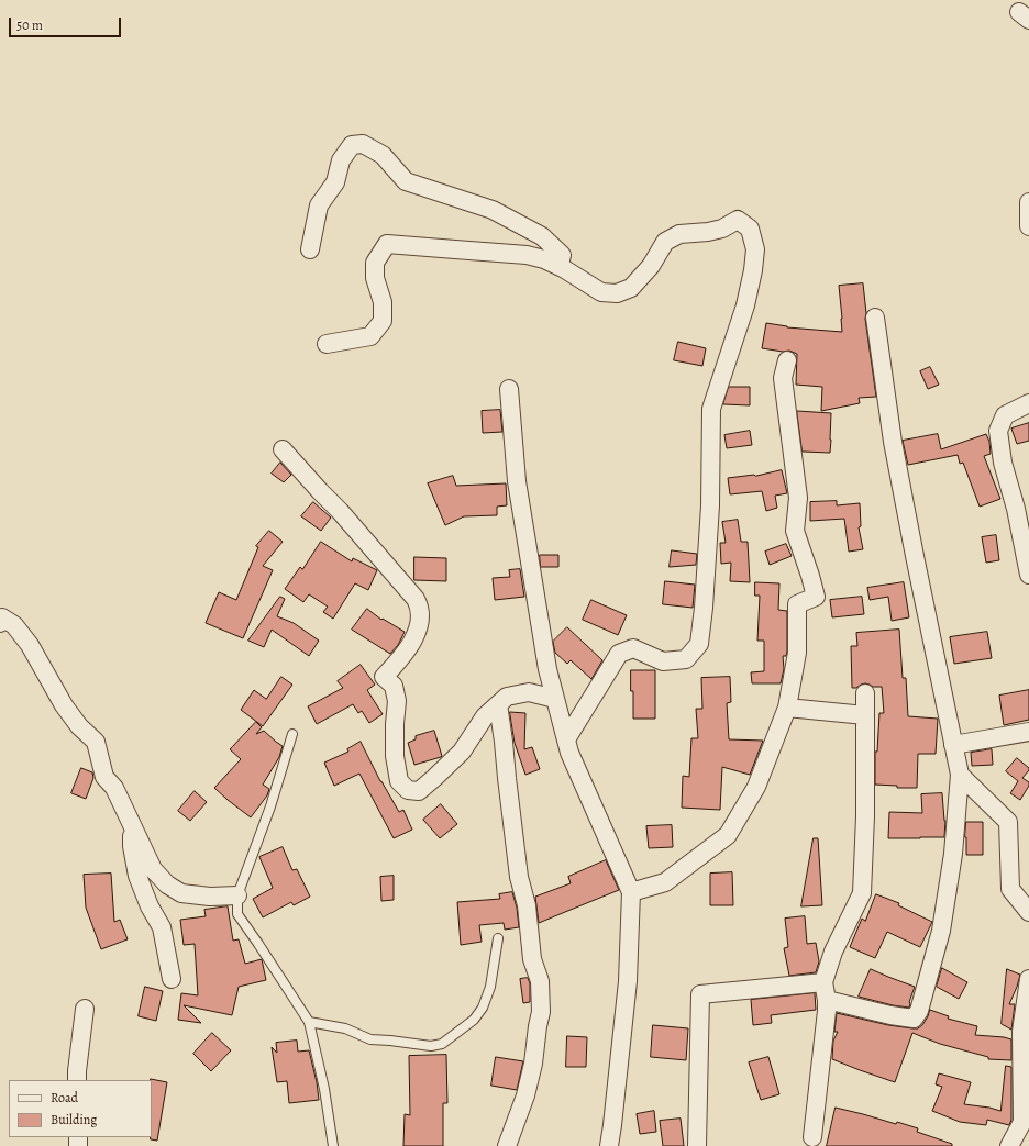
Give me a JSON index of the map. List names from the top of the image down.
{
  "legend": ["Road", "Building"],
  "scale_bar": "50 m"
}
